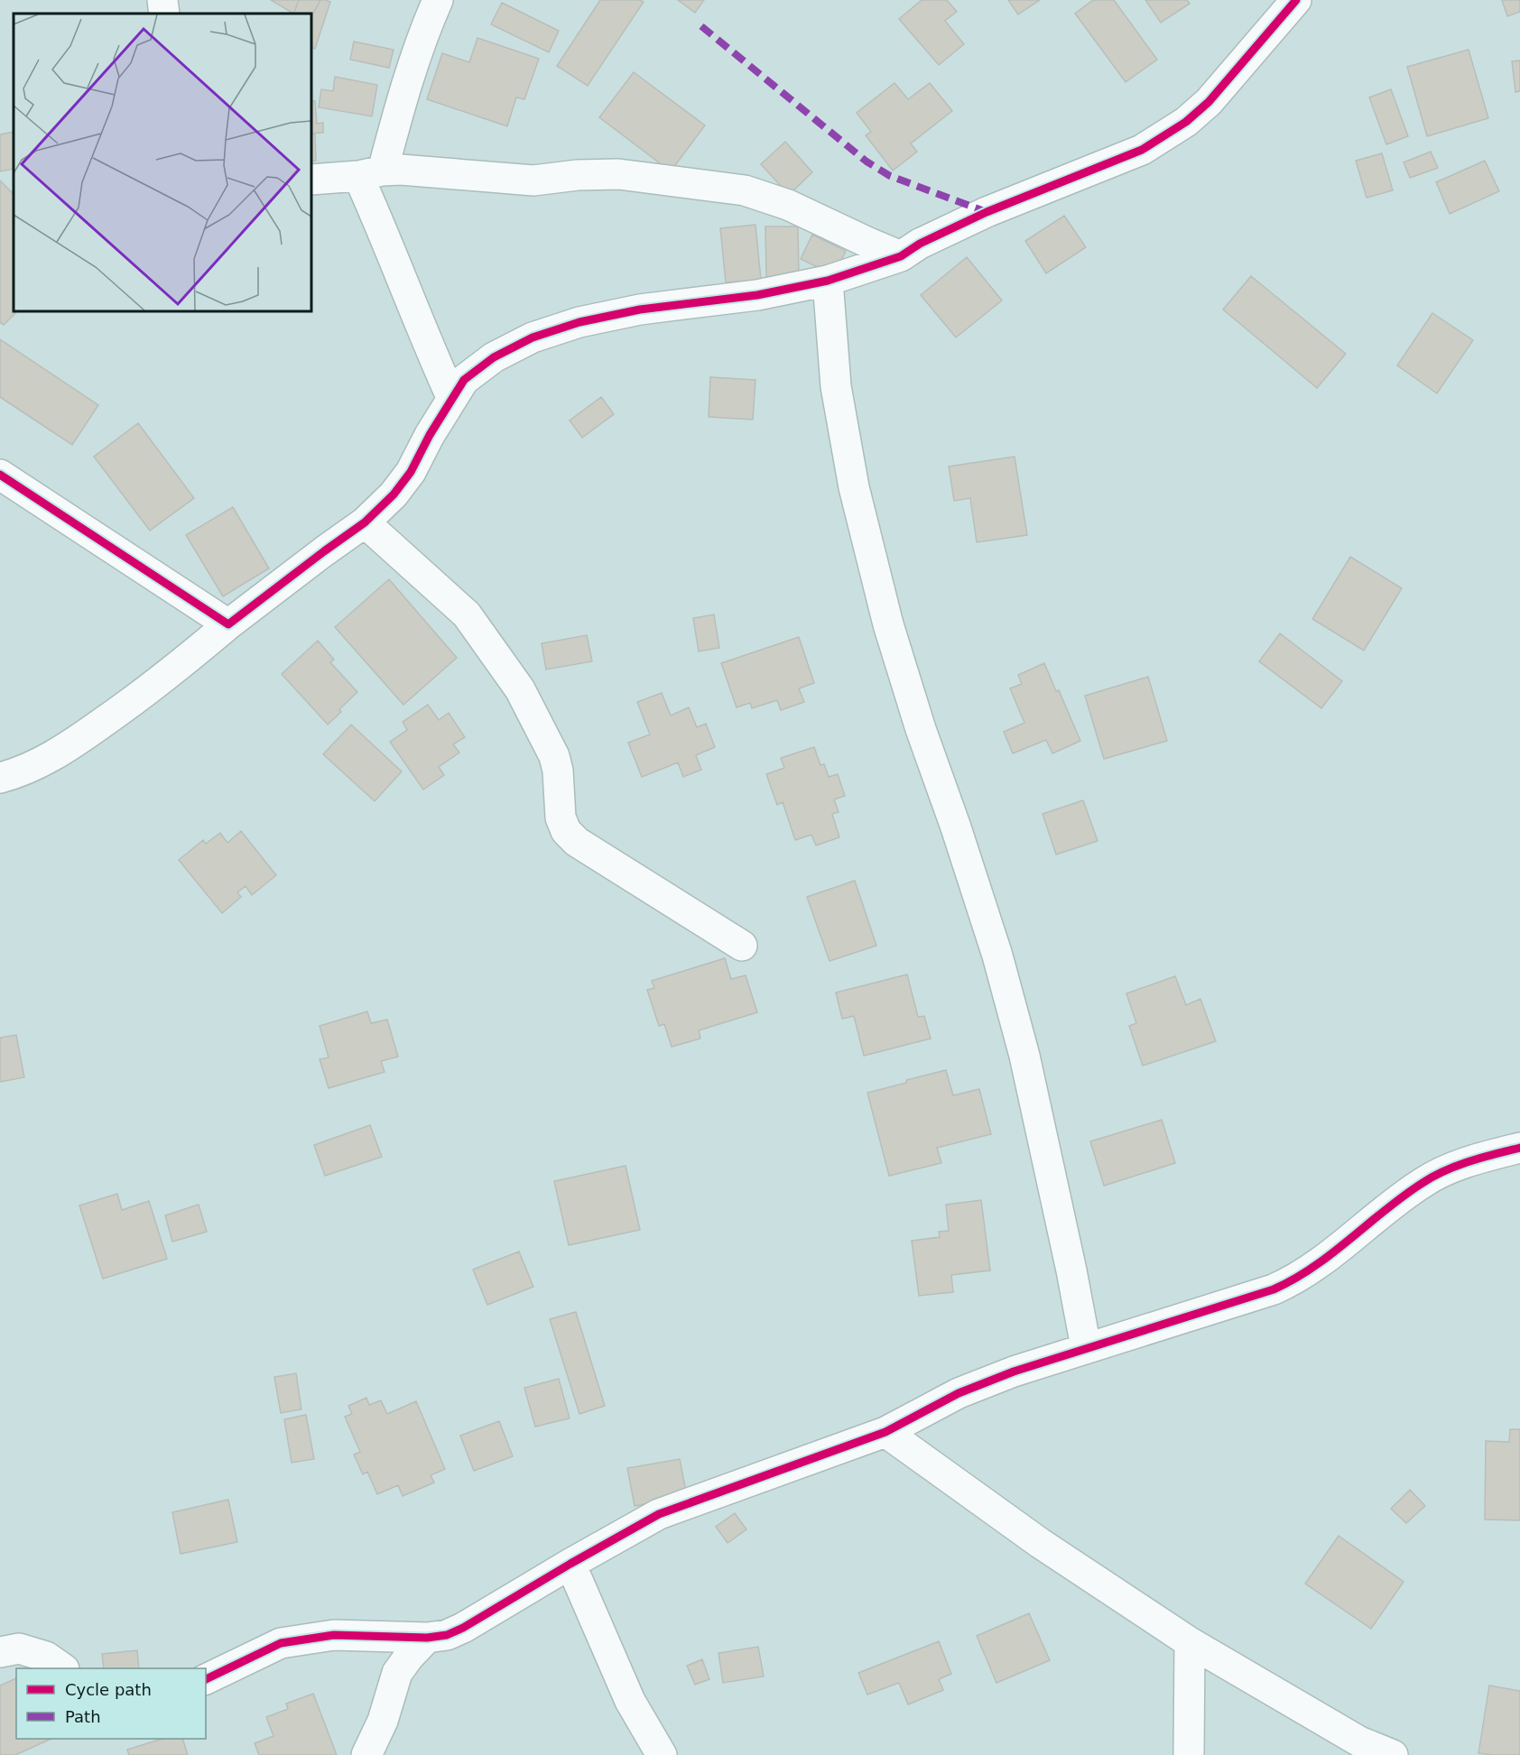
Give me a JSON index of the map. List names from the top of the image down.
{
  "legend": ["Cycle path", "Path"]
}
